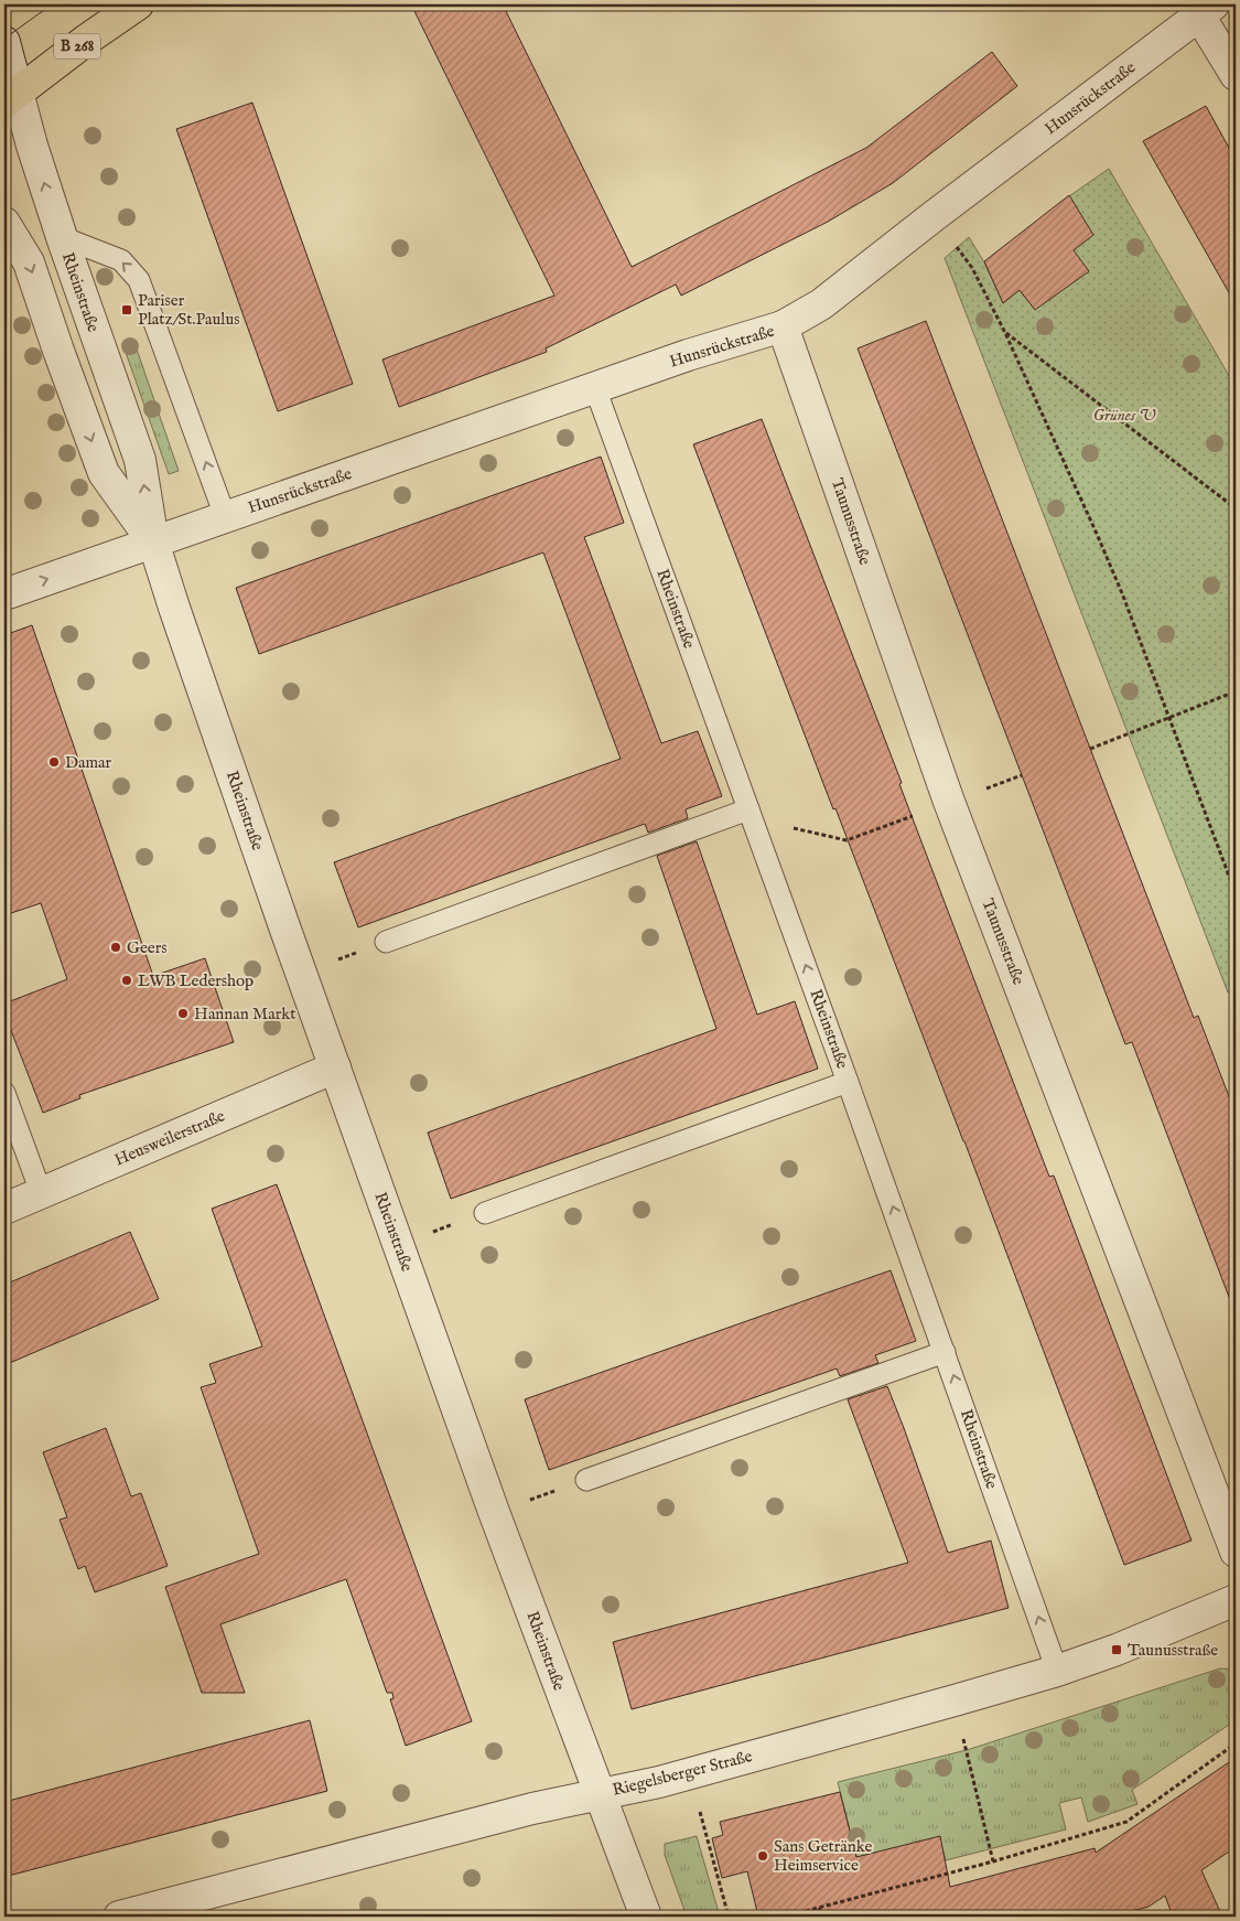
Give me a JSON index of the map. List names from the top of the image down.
{
  "streets": {
    "main road": ["B 268"],
    "street": [
      "Hunsrückstraße",
      "Rheinstraße",
      "Taunusstraße",
      "Heusweilerstraße",
      "Riegelsberger Straße"
    ]
  },
  "crossings": [
    ["B 268", "Rheinstraße"],
    ["Hunsrückstraße", "Rheinstraße"],
    ["Hunsrückstraße", "Taunusstraße"],
    ["Rheinstraße", "Heusweilerstraße"],
    ["Rheinstraße", "Riegelsberger Straße"]
  ],
  "parks": ["Grünes U"],
  "places": {
    "transit": ["Pariser Platz/St.Paulus", "Taunusstraße"],
    "other": [
      "Damar",
      "Geers",
      "LWB Ledershop",
      "Hannan Markt",
      "Sans Getränke Heimservice"
    ]
  }
}
